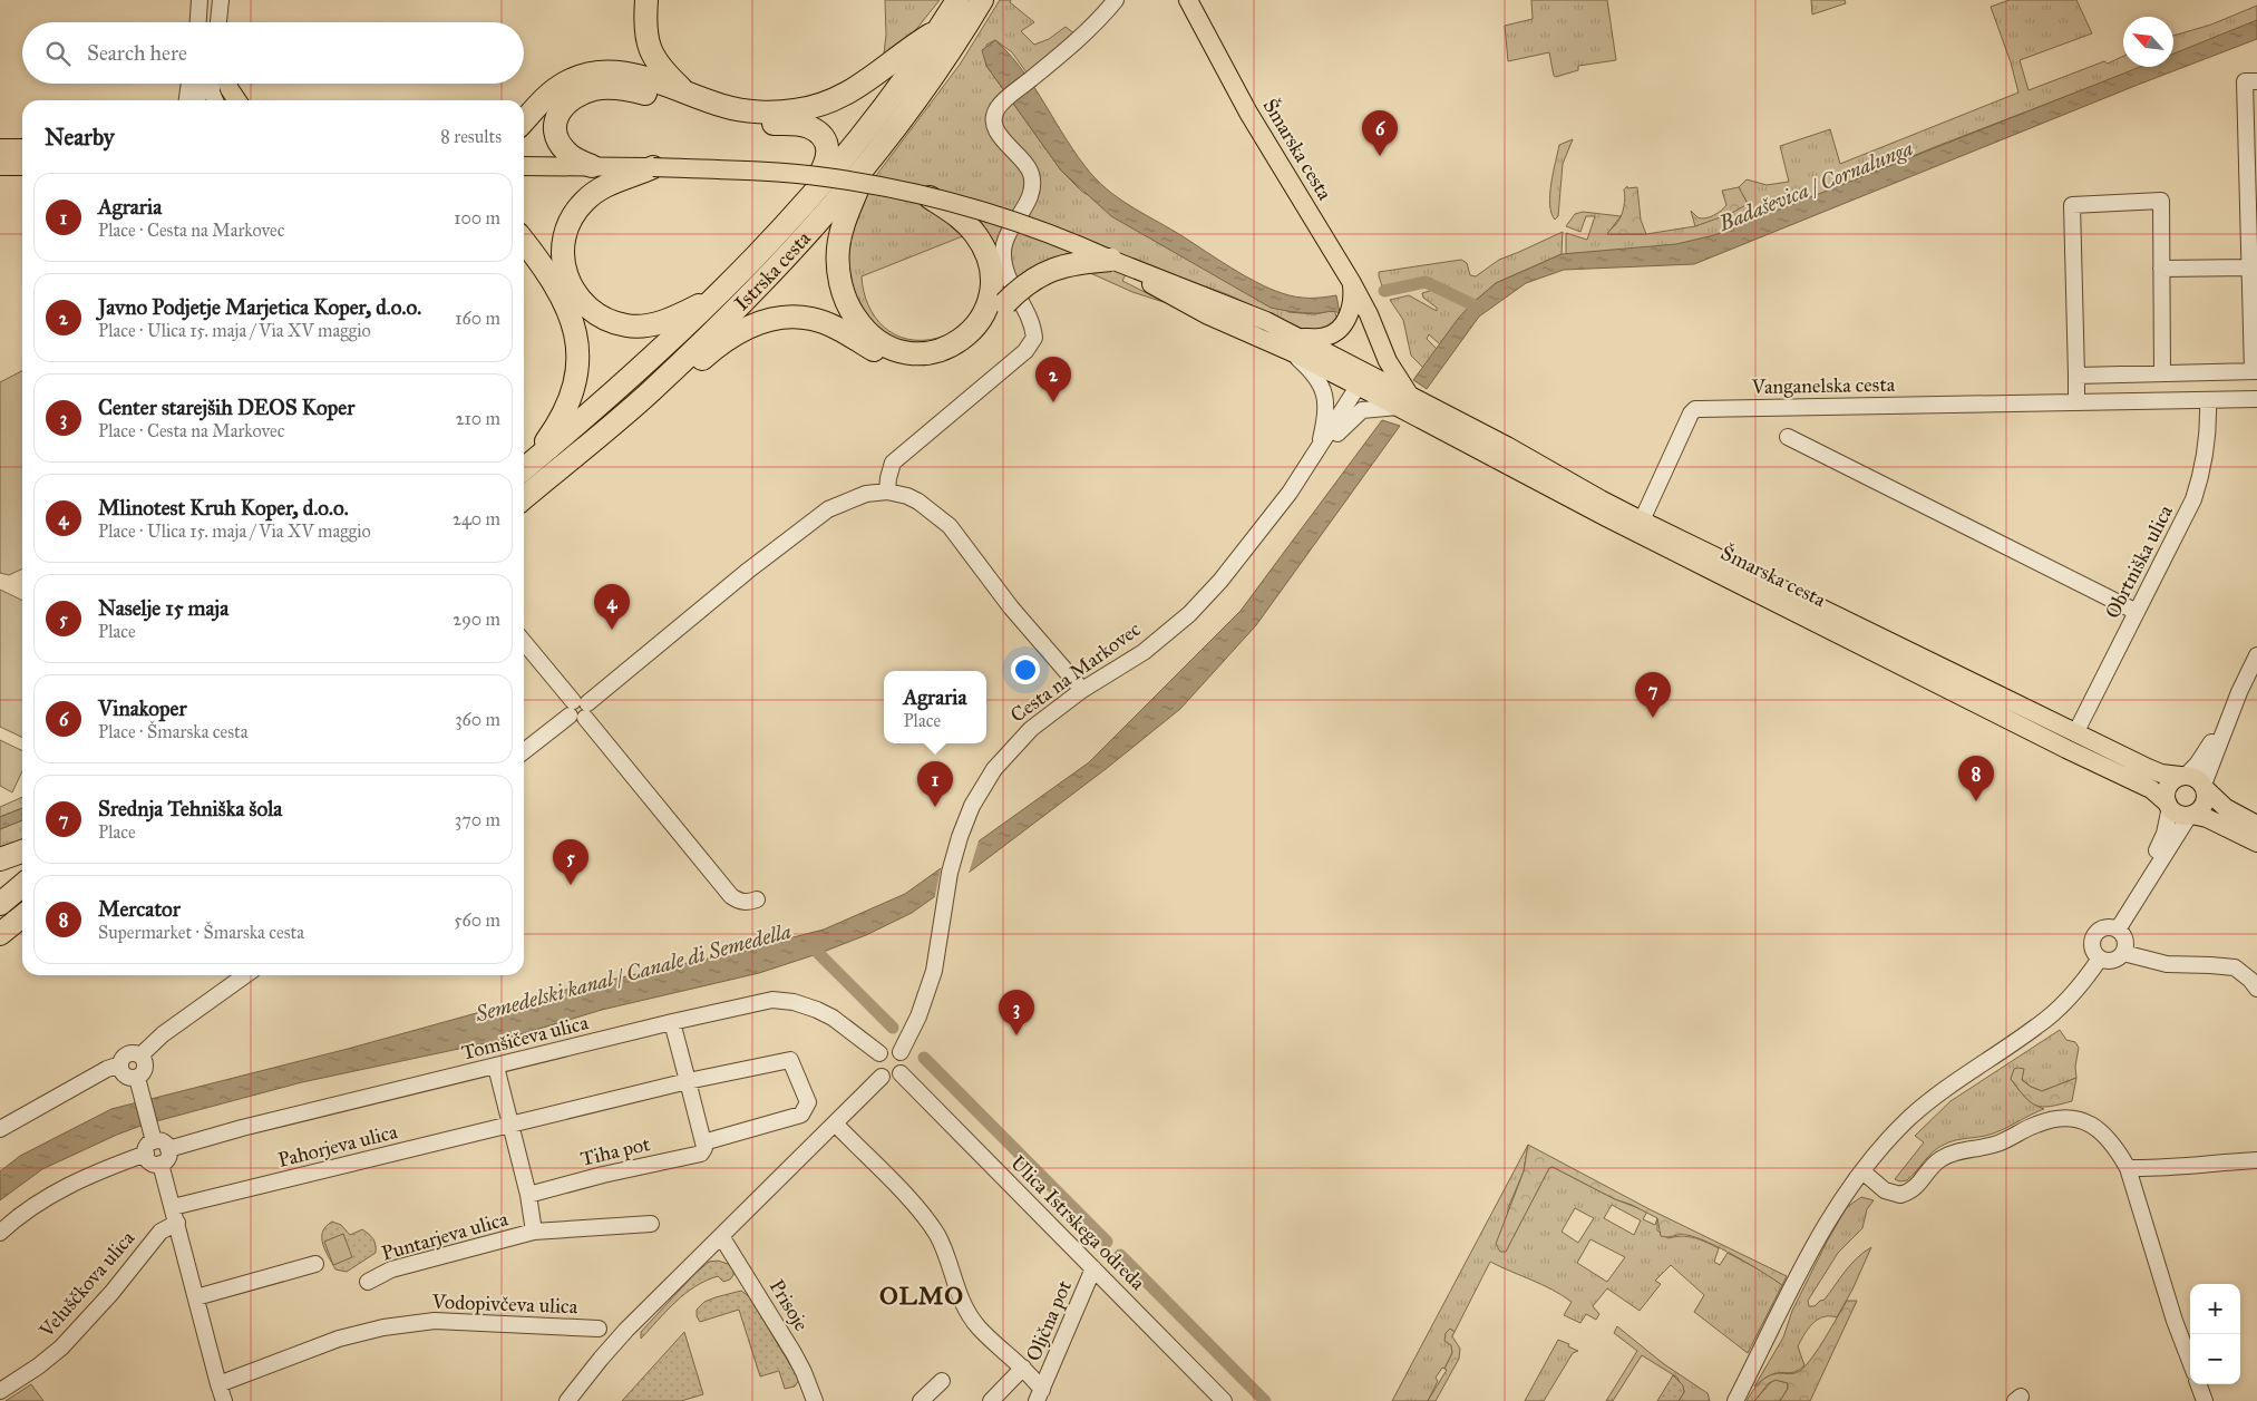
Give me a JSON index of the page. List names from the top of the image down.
{
  "streets": {
    "highway": ["Istrska cesta"],
    "main road": ["Šmarska cesta"],
    "street": [
      "Vanganelska cesta",
      "Obrtniška ulica",
      "Cesta na Markovec",
      "Tomšičeva ulica",
      "Pahorjeva ulica",
      "Tiha pot",
      "Ulica Istrskega odreda",
      "Puntarjeva ulica",
      "Veluščkova ulica",
      "Vodopivčeva ulica",
      "Prisoje",
      "Oljčna pot"
    ]
  },
  "crossings": [
    ["Šmarska cesta", "Vanganelska cesta"],
    ["Šmarska cesta", "Obrtniška ulica"],
    ["Šmarska cesta", "Cesta na Markovec"],
    ["Vanganelska cesta", "Obrtniška ulica"],
    ["Cesta na Markovec", "Tomšičeva ulica"],
    ["Cesta na Markovec", "Ulica Istrskega odreda"],
    ["Tomšičeva ulica", "Ulica Istrskega odreda"],
    ["Pahorjeva ulica", "Tiha pot"],
    ["Tiha pot", "Puntarjeva ulica"],
    ["Ulica Istrskega odreda", "Oljčna pot"]
  ],
  "districts": ["OLMO"],
  "water": ["Badaševica / Cornalunga", "Semedelski kanal / Canale di Semedella"],
  "north": "top left",
  "page": {
    "search": "Search here",
    "heading": ["Nearby", "8 results"],
    "pins": [
      "6",
      "2",
      "4",
      "7",
      "8",
      "1",
      "5",
      "3"
    ],
    "list": [
      {
        "mark": "1",
        "name": "Agraria",
        "note": "Place · Cesta na Markovec",
        "value": "100 m"
      },
      {
        "mark": "2",
        "name": "Javno Podjetje Marjetica Koper, d.o.o.",
        "note": "Place · Ulica 15. maja / Via XV maggio",
        "value": "160 m"
      },
      {
        "mark": "3",
        "name": "Center starejših DEOS Koper",
        "note": "Place · Cesta na Markovec",
        "value": "210 m"
      },
      {
        "mark": "4",
        "name": "Mlinotest Kruh Koper, d.o.o.",
        "note": "Place · Ulica 15. maja / Via XV maggio",
        "value": "240 m"
      },
      {
        "mark": "5",
        "name": "Naselje 15 maja",
        "note": "Place",
        "value": "290 m"
      },
      {
        "mark": "6",
        "name": "Vinakoper",
        "note": "Place · Šmarska cesta",
        "value": "360 m"
      },
      {
        "mark": "7",
        "name": "Srednja Tehniška šola",
        "note": "Place",
        "value": "370 m"
      },
      {
        "mark": "8",
        "name": "Mercator",
        "note": "Supermarket · Šmarska cesta",
        "value": "560 m"
      }
    ],
    "popup": ["Agraria", "Place"],
    "map_buttons": ["+", "−"]
  }
}
